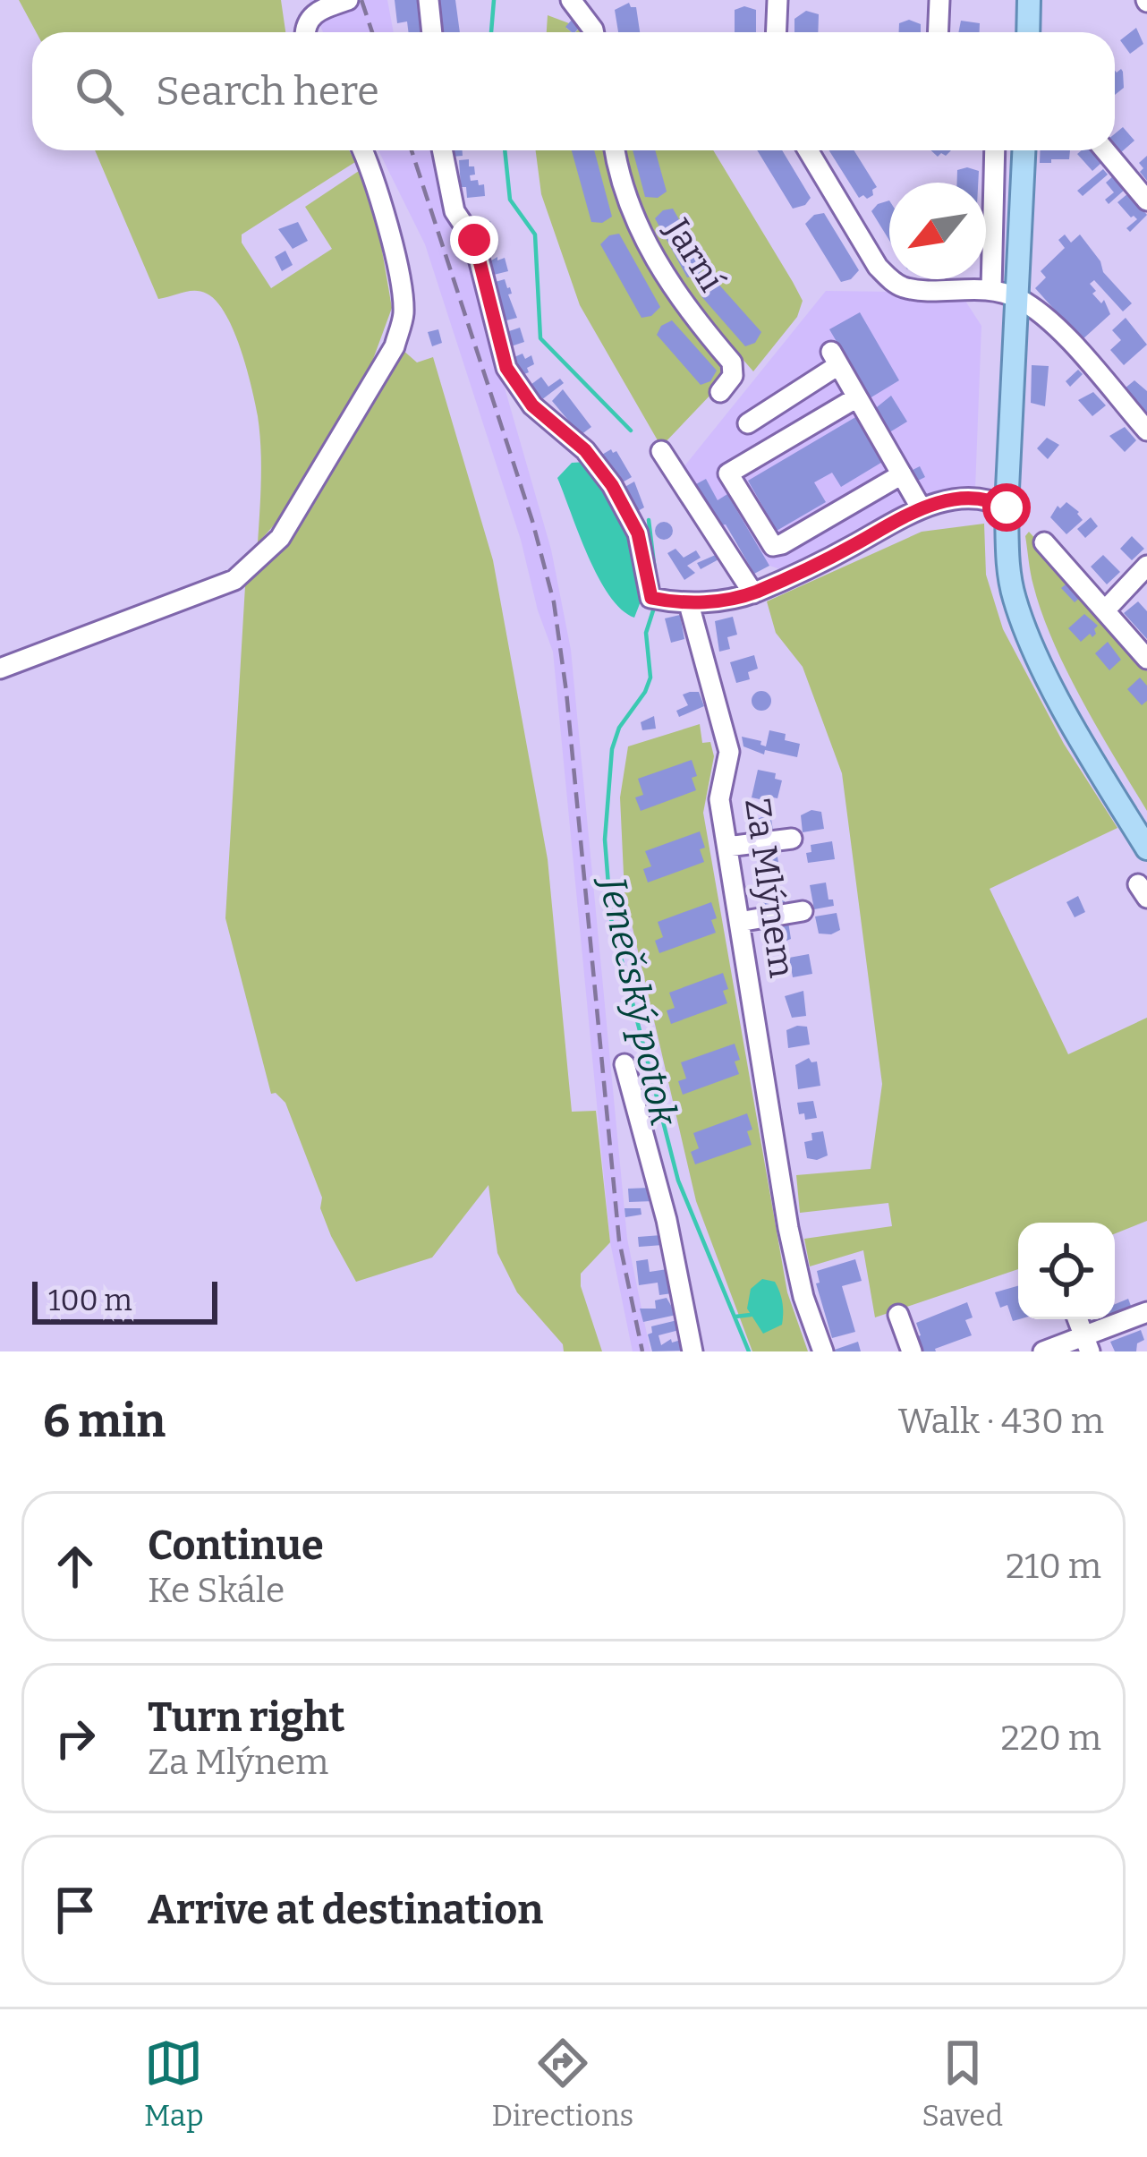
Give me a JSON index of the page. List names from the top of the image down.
{
  "streets": {
    "street": ["Jarní", "Za Mlýnem"]
  },
  "water": ["Jenečský potok"],
  "scale_bar": "100 m",
  "north": "bottom left",
  "page": {
    "search": "Search here",
    "scale": "100 m",
    "heading": ["6 min", "Walk · 430 m"],
    "list": [
      ["Continue", "Ke Skále", "210 m"],
      ["Turn right", "Za Mlýnem", "220 m"],
      "Arrive at destination"
    ],
    "nav": ["Map", "Directions", "Saved"]
  }
}
